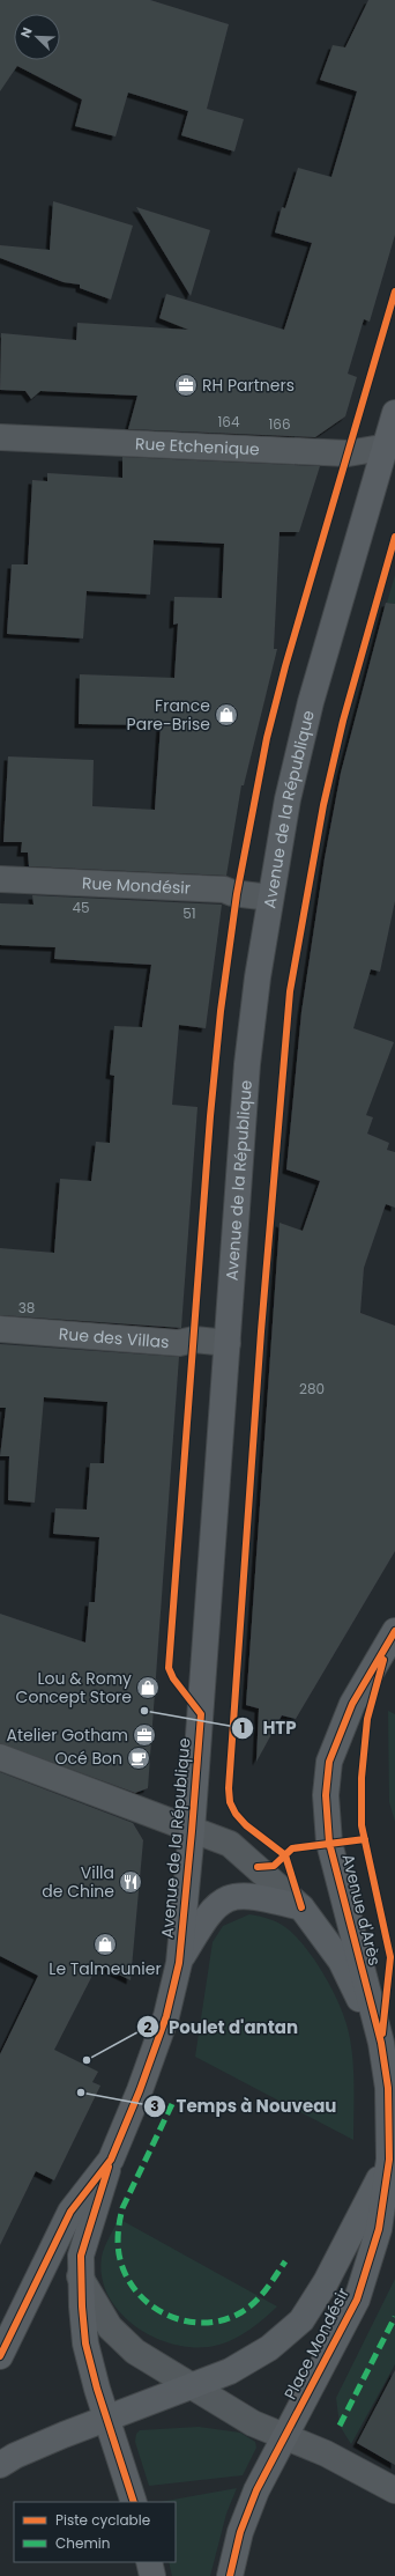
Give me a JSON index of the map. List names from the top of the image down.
{
  "streets": {
    "main road": ["Avenue de la République", "Avenue d'Arès", "Place Mondésir"],
    "street": ["Rue Etchenique", "Rue Mondésir", "Rue des Villas"]
  },
  "crossings": [
    ["Rue Etchenique", "Avenue de la République"],
    ["Avenue de la République", "Rue Mondésir"],
    ["Avenue de la République", "Rue des Villas"],
    ["Avenue d'Arès", "Place Mondésir"]
  ],
  "places": {
    "office": ["RH Partners", "Atelier Gotham"],
    "shop": ["France Pare-Brise", "Lou & Romy Concept Store", "Le Talmeunier"],
    "other": ["HTP", "Poulet d'antan", "Temps à Nouveau"],
    "cafe": ["Océ Bon"],
    "restaurant": ["Villa de Chine"]
  },
  "house_numbers": [
    "164",
    "166",
    "45",
    "51",
    "38",
    "280"
  ],
  "legend": ["Piste cyclable", "Chemin"],
  "north": "top left"
}
